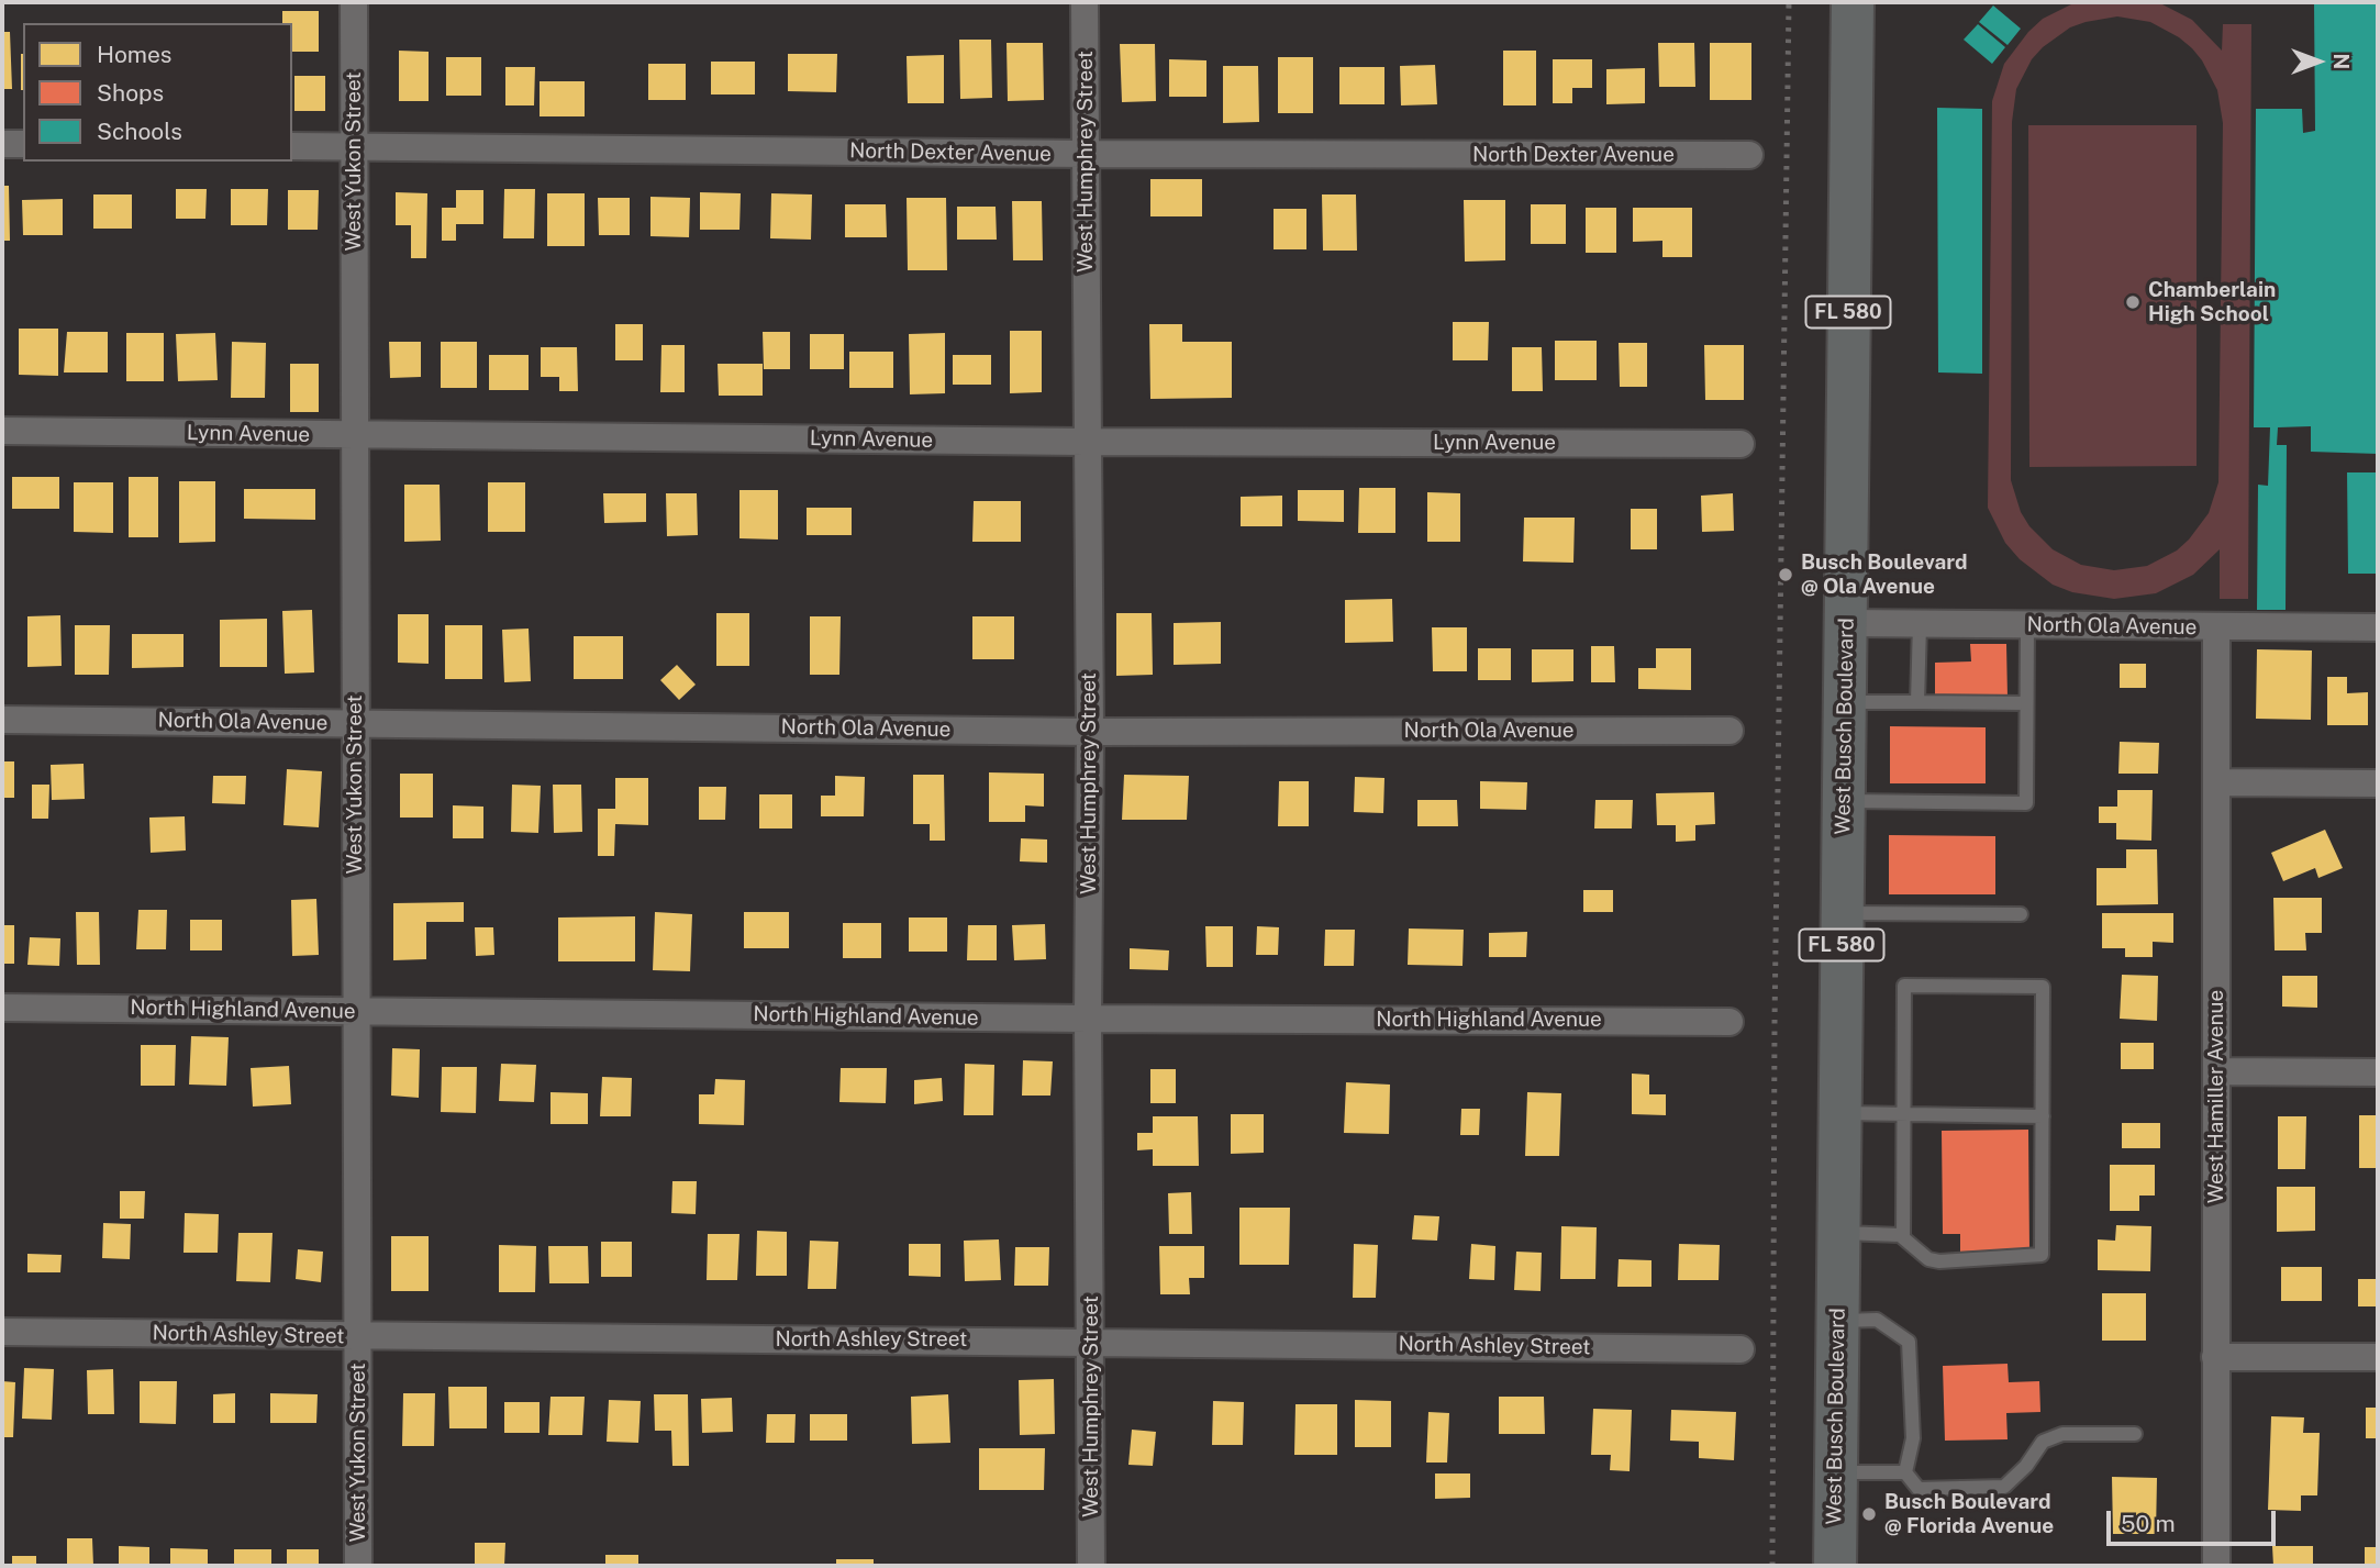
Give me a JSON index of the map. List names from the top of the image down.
{
  "streets": {
    "main road": ["FL 580", "West Busch Boulevard"],
    "street": [
      "North Dexter Avenue",
      "West Yukon Street",
      "West Humphrey Street",
      "Lynn Avenue",
      "North Ola Avenue",
      "North Highland Avenue",
      "West Hamiller Avenue",
      "North Ashley Street"
    ]
  },
  "crossings": [
    ["North Dexter Avenue", "West Yukon Street"],
    ["North Dexter Avenue", "West Humphrey Street"],
    ["West Yukon Street", "Lynn Avenue"],
    ["West Yukon Street", "North Ola Avenue"],
    ["West Yukon Street", "North Highland Avenue"],
    ["West Yukon Street", "North Ashley Street"],
    ["West Humphrey Street", "Lynn Avenue"],
    ["West Humphrey Street", "North Ola Avenue"],
    ["West Humphrey Street", "North Highland Avenue"],
    ["West Humphrey Street", "North Ashley Street"],
    ["North Ola Avenue", "West Busch Boulevard"],
    ["North Ola Avenue", "West Hamiller Avenue"]
  ],
  "places": ["Chamberlain High School", "Busch Boulevard @ Ola Avenue", "Busch Boulevard @ Florida Avenue"],
  "legend": ["Homes", "Shops", "Schools"],
  "scale_bar": "50 m",
  "north": "right"
}
